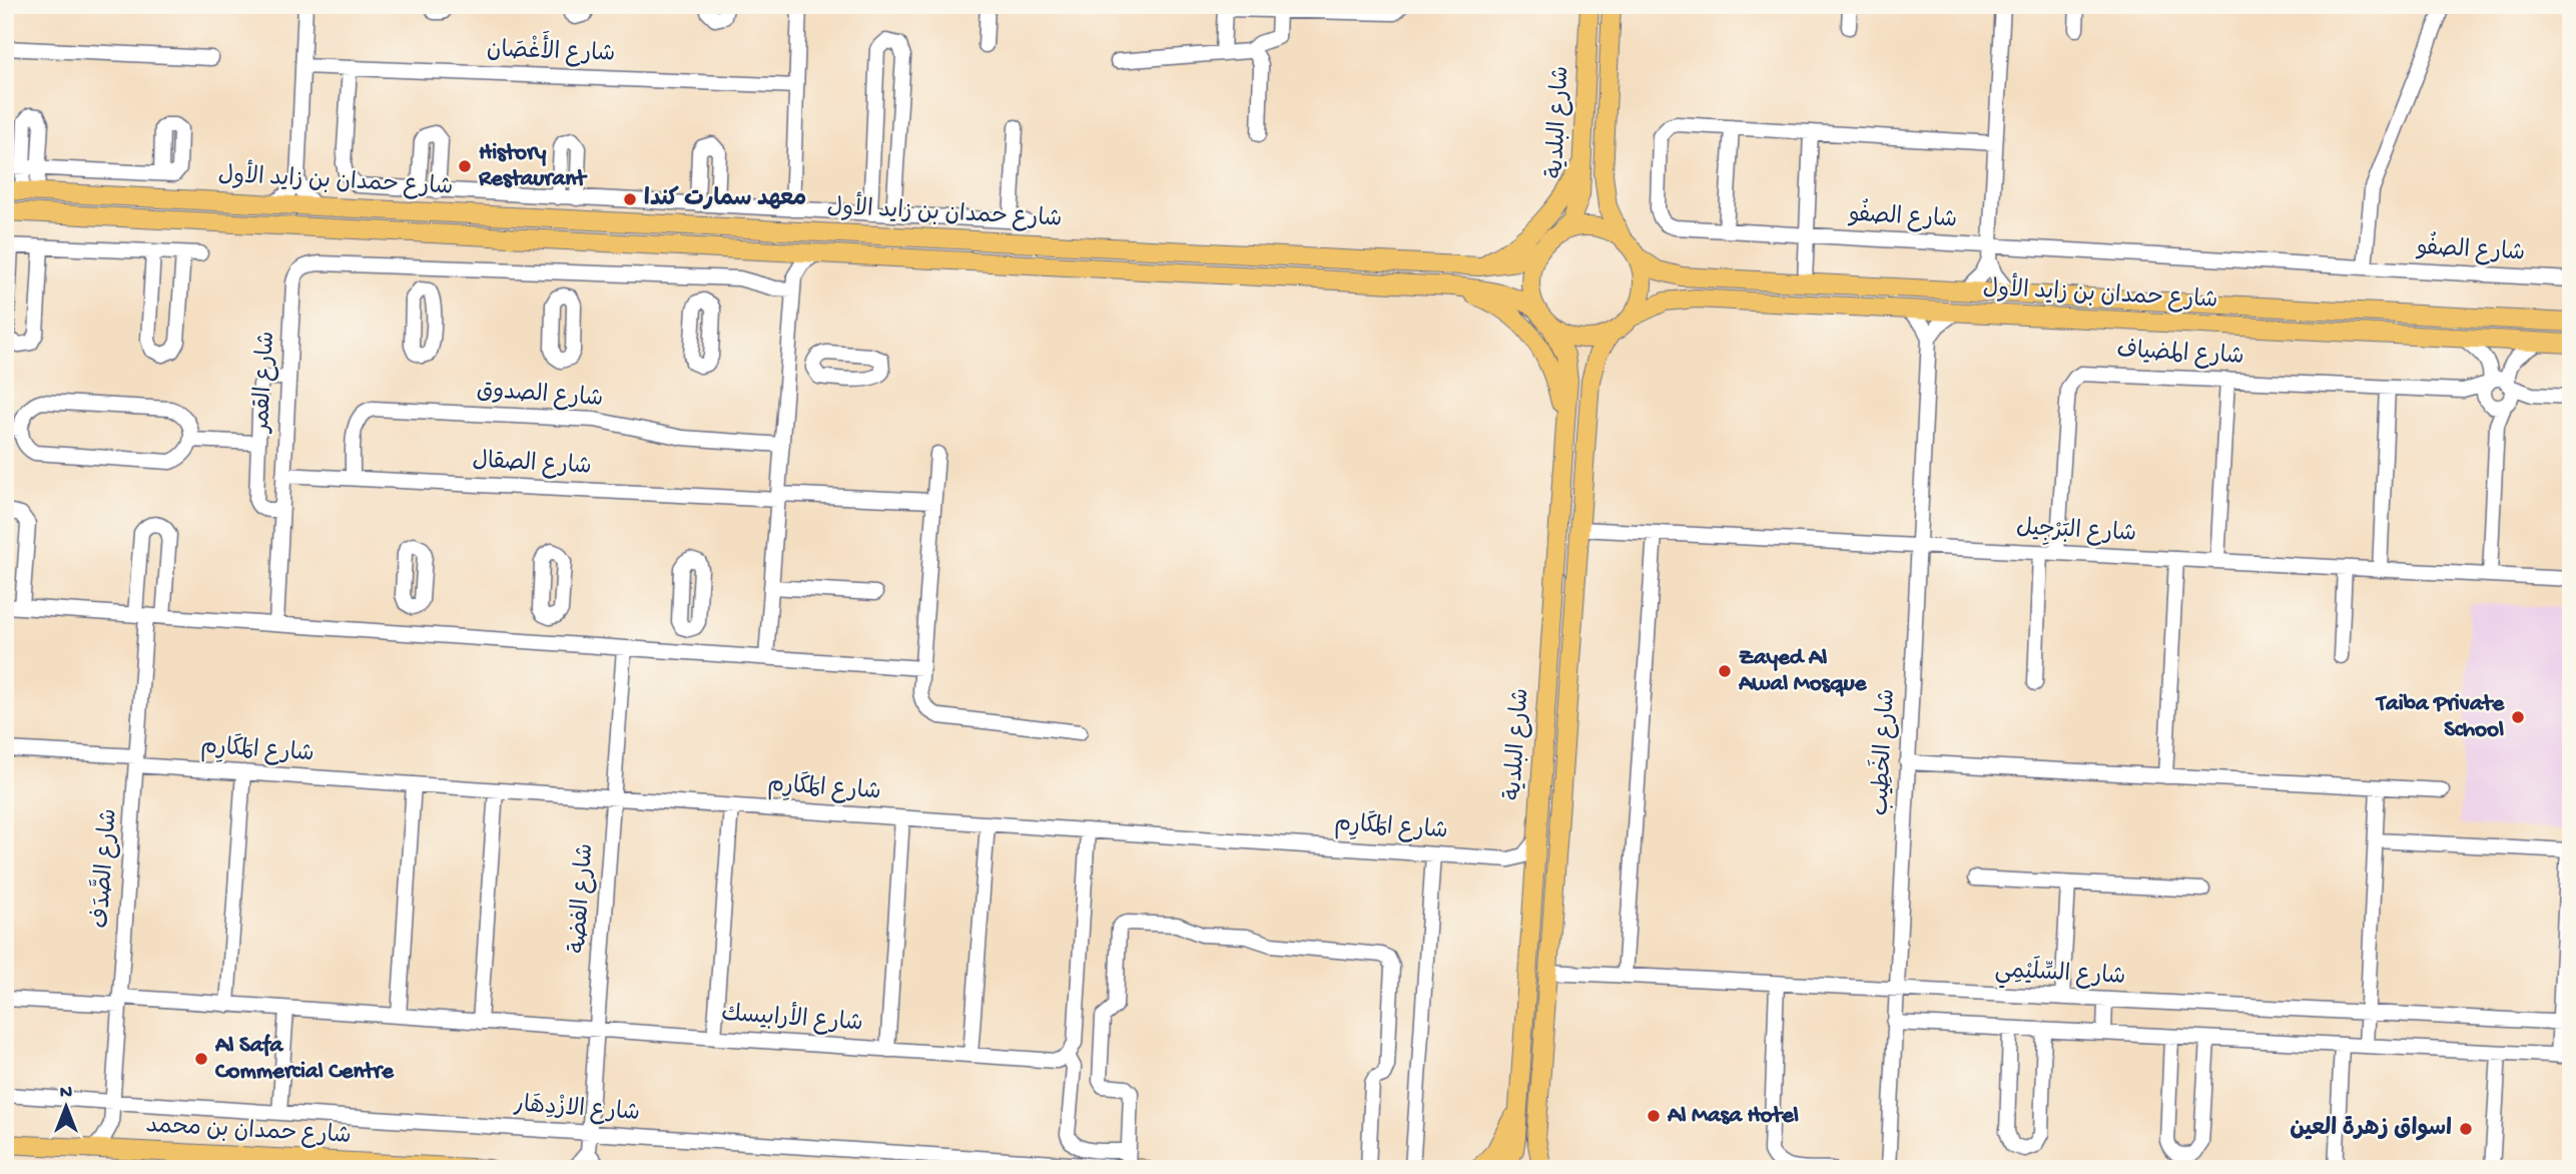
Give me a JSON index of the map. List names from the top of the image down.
{
  "streets": {
    "main road": ["شارع البلدية", "شارع حمدان بن زايد الأول", "شارع حمدان بن محمد"],
    "street": [
      "شارع الأَغْصَان",
      "شارع الصفُو",
      "شارع المضياف",
      "شارع القمر",
      "شارع الصدوق",
      "شارع الصقال",
      "شارع البَرْجِيل",
      "شارع المَكَارِم",
      "شارع الخَطِيب",
      "شارع الصَّدَف",
      "شارع الفضة",
      "شارع السِّلَيْمِي",
      "شارع الأرابيسك",
      "شارع الازْدِهَار"
    ]
  },
  "crossings": [
    ["شارع البلدية", "شارع حمدان بن زايد الأول"],
    ["شارع البلدية", "شارع البَرْجِيل"],
    ["شارع البلدية", "شارع السِّلَيْمِي"],
    ["شارع المضياف", "شارع البَرْجِيل"],
    ["شارع القمر", "شارع الصقال"],
    ["شارع الصدوق", "شارع الصقال"],
    ["شارع البَرْجِيل", "شارع الخَطِيب"],
    ["شارع المَكَارِم", "شارع الصَّدَف"],
    ["شارع المَكَارِم", "شارع الفضة"],
    ["شارع الخَطِيب", "شارع السِّلَيْمِي"],
    ["شارع الصَّدَف", "شارع الأرابيسك"],
    ["شارع الصَّدَف", "شارع الازْدِهَار"],
    ["شارع الفضة", "شارع الأرابيسك"],
    ["شارع الفضة", "شارع الازْدِهَار"]
  ],
  "places": [
    "History Restaurant",
    "معهد سمارت كندا",
    "Zayed Al Awal Mosque",
    "Taiba Private School",
    "Al Safa Commercial Centre",
    "Al Masa Hotel",
    "اسواق زهرة العين"
  ],
  "north": "top"
}
